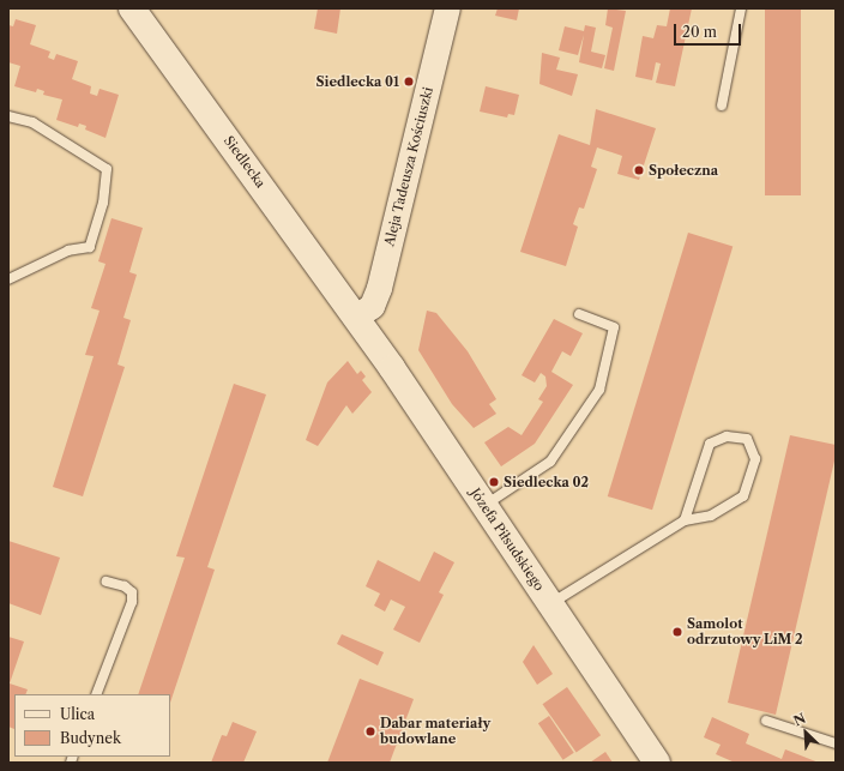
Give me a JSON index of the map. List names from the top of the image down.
{
  "streets": {
    "main road": ["Siedlecka", "Józefa Piłsudskiego"],
    "street": ["Aleja Tadeusza Kościuszki"]
  },
  "crossings": [
    ["Siedlecka", "Aleja Tadeusza Kościuszki"],
    ["Siedlecka", "Józefa Piłsudskiego"],
    ["Aleja Tadeusza Kościuszki", "Józefa Piłsudskiego"]
  ],
  "places": [
    "Siedlecka 01",
    "Społeczna",
    "Siedlecka 02",
    "Samolot odrzutowy LiM 2",
    "Dabar materiały budowlane"
  ],
  "legend": ["Ulica", "Budynek"],
  "scale_bar": "20 m",
  "north": "top left"
}
